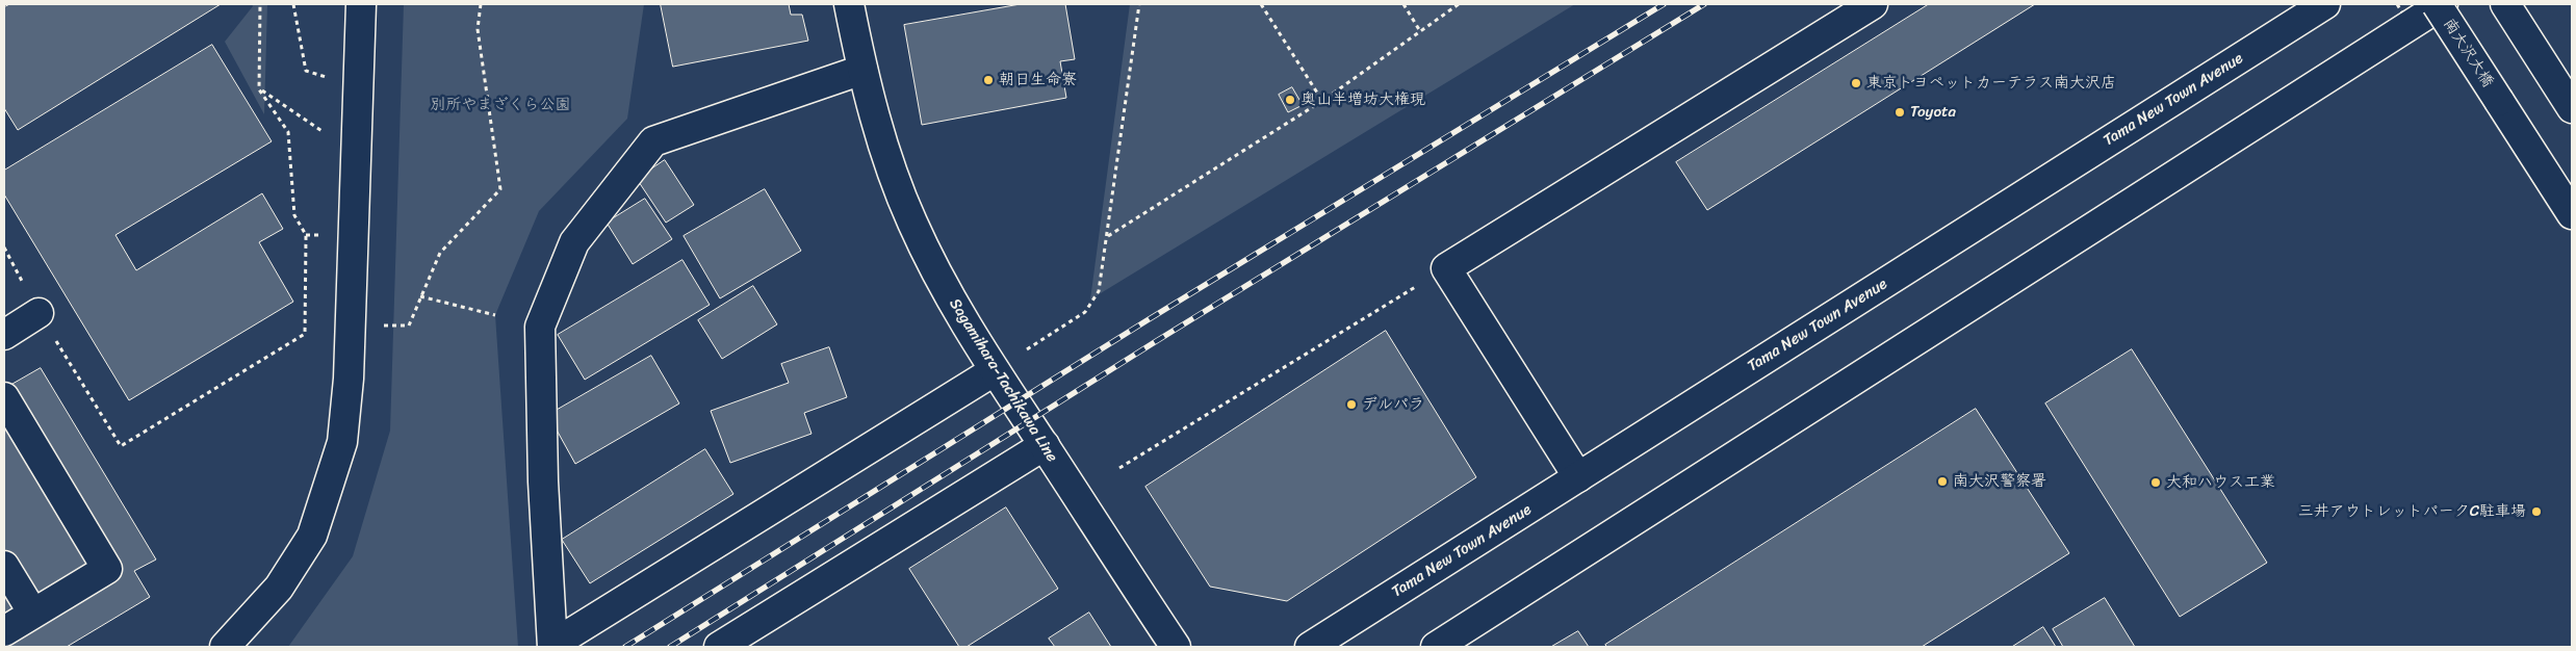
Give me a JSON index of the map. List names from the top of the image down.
{
  "streets": {
    "street": ["南大沢大橋", "Tama New Town Avenue", "Sagamihara-Tachikawa Line"]
  },
  "parks": ["別所やまざくら公園"],
  "places": [
    "朝日生命寮",
    "東京トヨペットカーテラス南大沢店",
    "奥山半増坊大権現",
    "Toyota",
    "デルパラ",
    "南大沢警察署",
    "大和ハウス工業",
    "三井アウトレットパークC駐車場"
  ]
}
